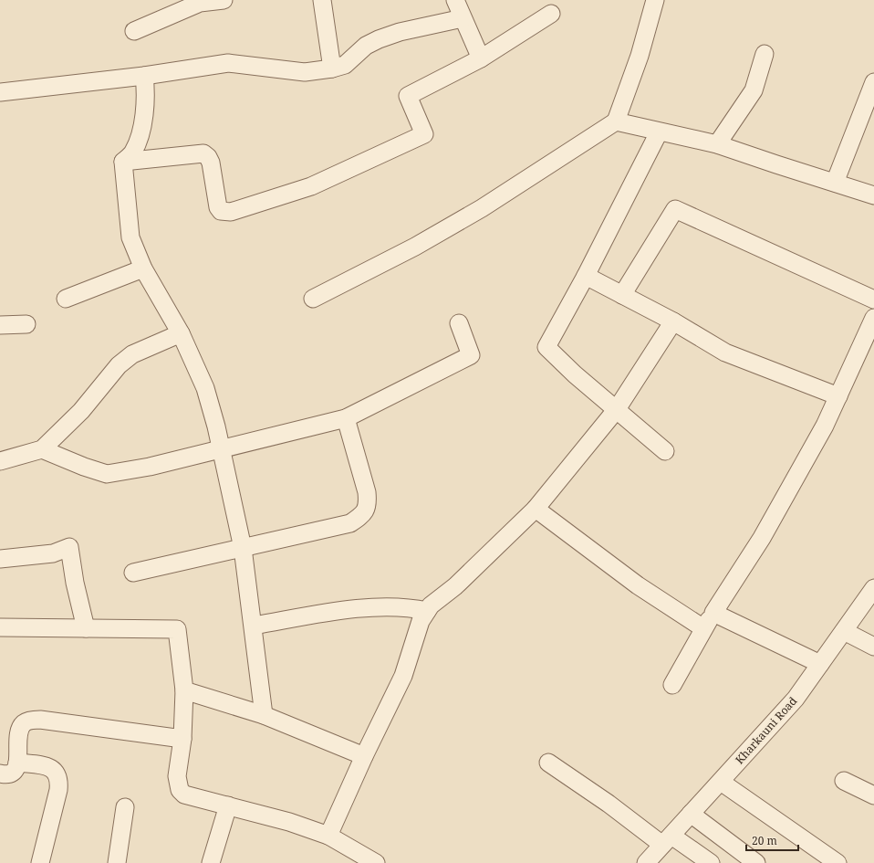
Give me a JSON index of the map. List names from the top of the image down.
{
  "streets": {
    "street": ["Kharkauni Road"]
  },
  "scale_bar": "20 m"
}
